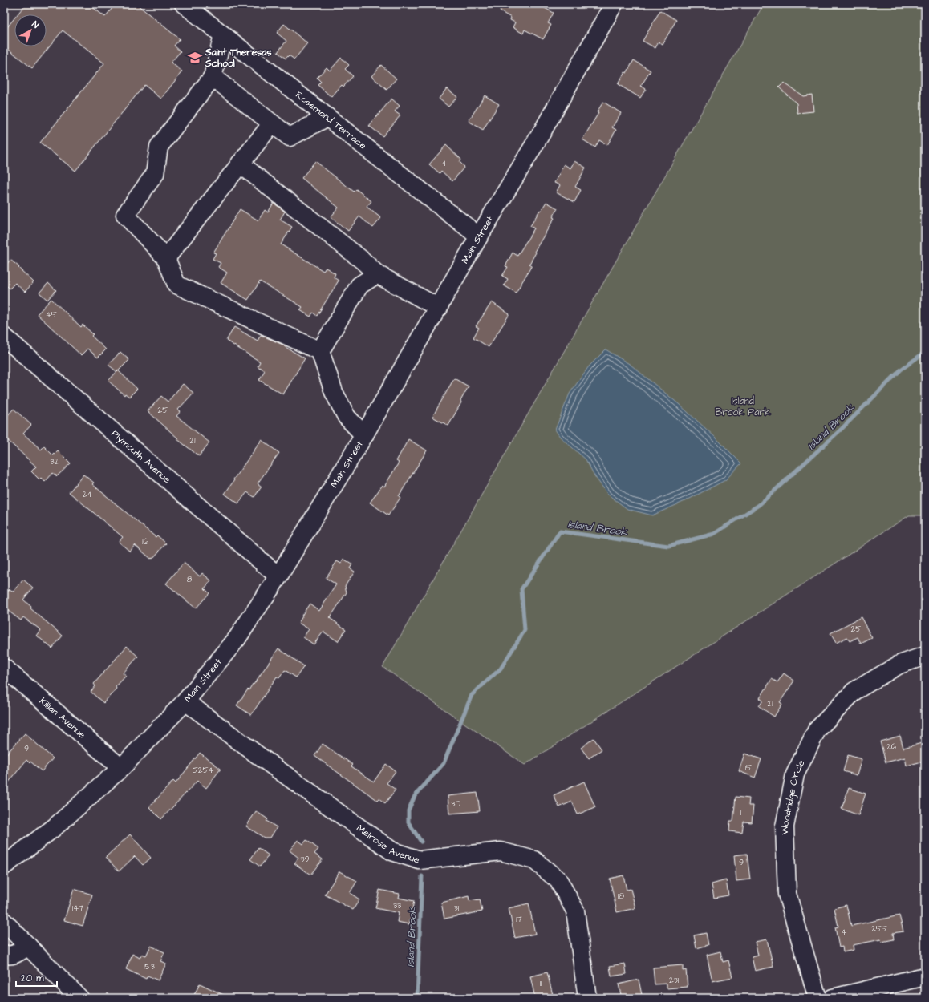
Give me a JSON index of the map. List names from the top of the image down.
{
  "streets": {
    "street": [
      "Rosemond Terrace",
      "Main Street",
      "Plymouth Avenue",
      "Killian Avenue",
      "Woodridge Circle",
      "Melrose Avenue"
    ]
  },
  "crossings": [
    ["Rosemond Terrace", "Main Street"],
    ["Main Street", "Plymouth Avenue"],
    ["Main Street", "Killian Avenue"],
    ["Main Street", "Melrose Avenue"]
  ],
  "water": ["Island Brook"],
  "parks": ["Island Brook Park"],
  "places": {
    "school or university": ["Saint Theresas School"]
  },
  "house_numbers": [
    "4",
    "45",
    "25",
    "21",
    "32",
    "24",
    "16",
    "8",
    "25",
    "21",
    "26",
    "9",
    "15",
    "5254",
    "30",
    "11",
    "39",
    "9",
    "18",
    "33",
    "147",
    "31",
    "17",
    "255",
    "4",
    "153",
    "231",
    "11"
  ],
  "scale_bar": "20 m",
  "north": "top right"
}
